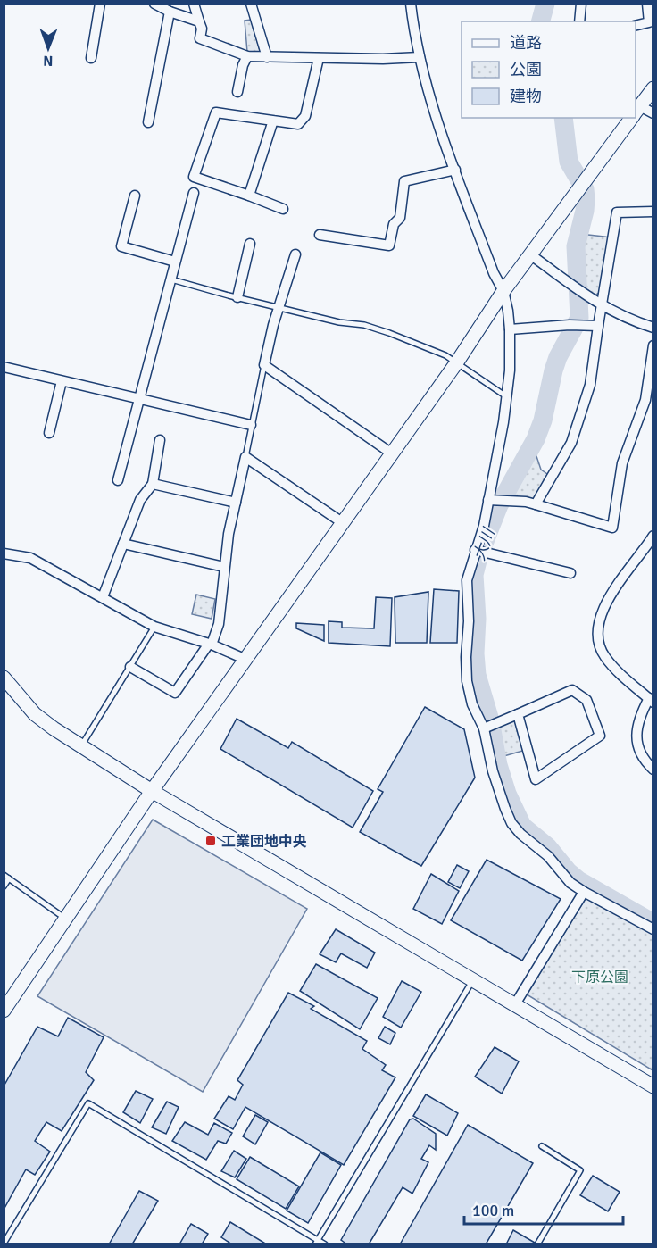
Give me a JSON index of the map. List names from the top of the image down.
{
  "water": ["大川"],
  "parks": ["下原公園"],
  "places": {
    "transit": ["工業団地中央"]
  },
  "legend": ["道路", "公園", "建物"],
  "scale_bar": "100 m",
  "north": "bottom"
}
